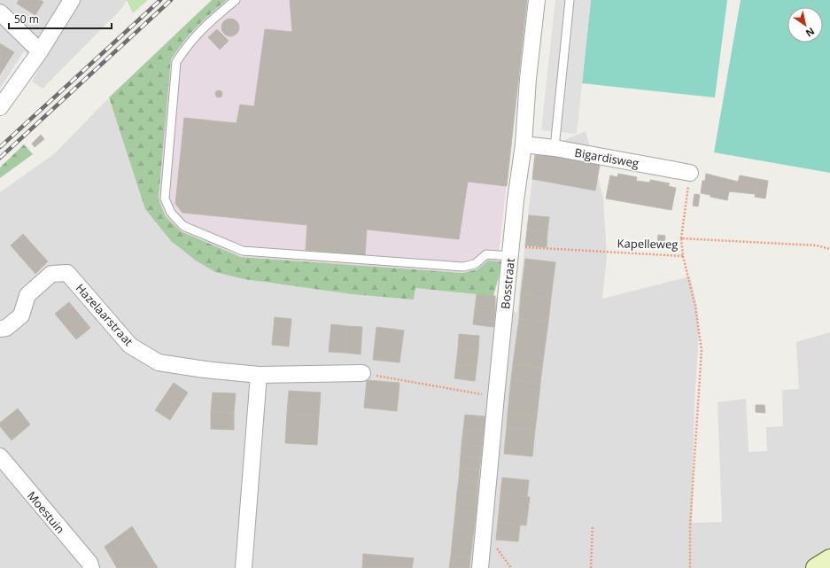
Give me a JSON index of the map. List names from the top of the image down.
{
  "streets": {
    "street": [
      "Bigardisweg",
      "Bosstraat",
      "Hazelaarstraat",
      "Moestuin"
    ],
    "path": ["Kapelleweg"]
  },
  "crossings": [
    ["Bigardisweg", "Bosstraat"],
    ["Kapelleweg", "Bosstraat"]
  ],
  "scale_bar": "50 m",
  "north": "bottom right"
}
